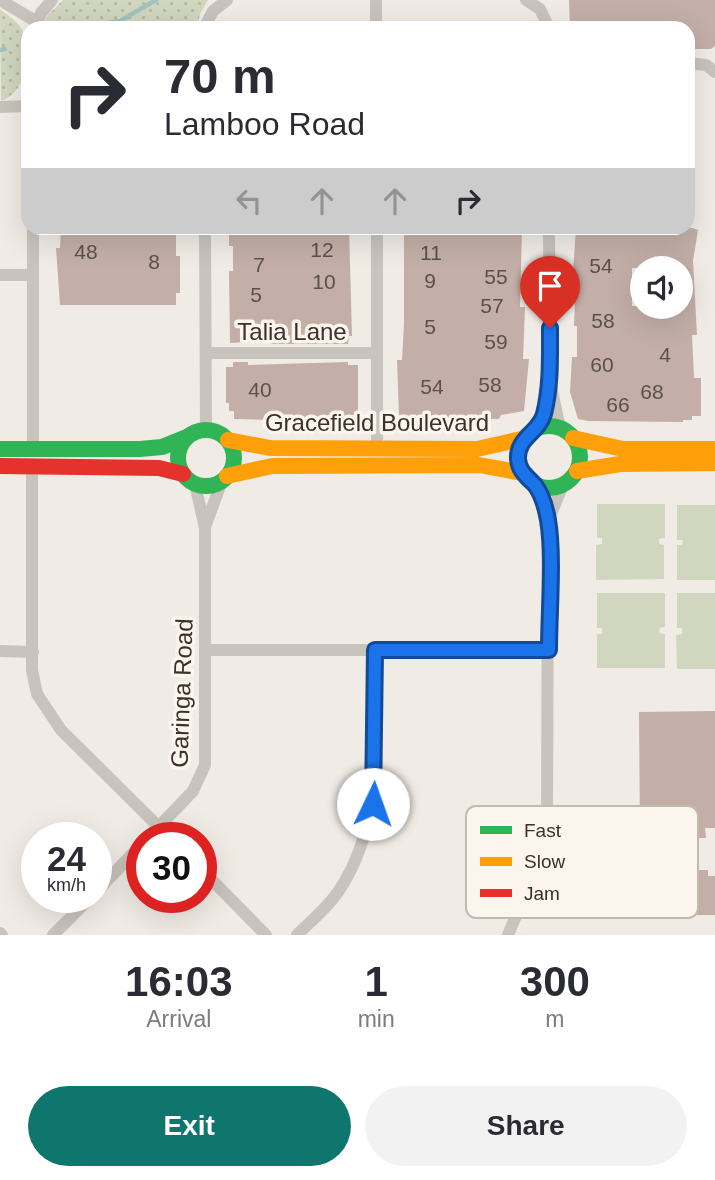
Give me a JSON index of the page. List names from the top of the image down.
{
  "streets": {
    "street": ["Talia Lane", "Gracefield Boulevard", "Garinga Road"]
  },
  "crossings": [
    ["Gracefield Boulevard", "Garinga Road"]
  ],
  "house_numbers": [
    "12",
    "48",
    "11",
    "8",
    "7",
    "54",
    "55",
    "9",
    "10",
    "5",
    "57",
    "58",
    "5",
    "59",
    "4",
    "60",
    "58",
    "54",
    "40",
    "68",
    "66"
  ],
  "legend": ["Fast", "Slow", "Jam"],
  "page": {
    "turn": ["70 m", "Lamboo Road"],
    "speed": "24 km/h",
    "limit": "30",
    "eta": [
      "16:03",
      "Arrival",
      "1",
      "min",
      "300",
      "m"
    ],
    "buttons": ["Exit", "Share"]
  }
}
